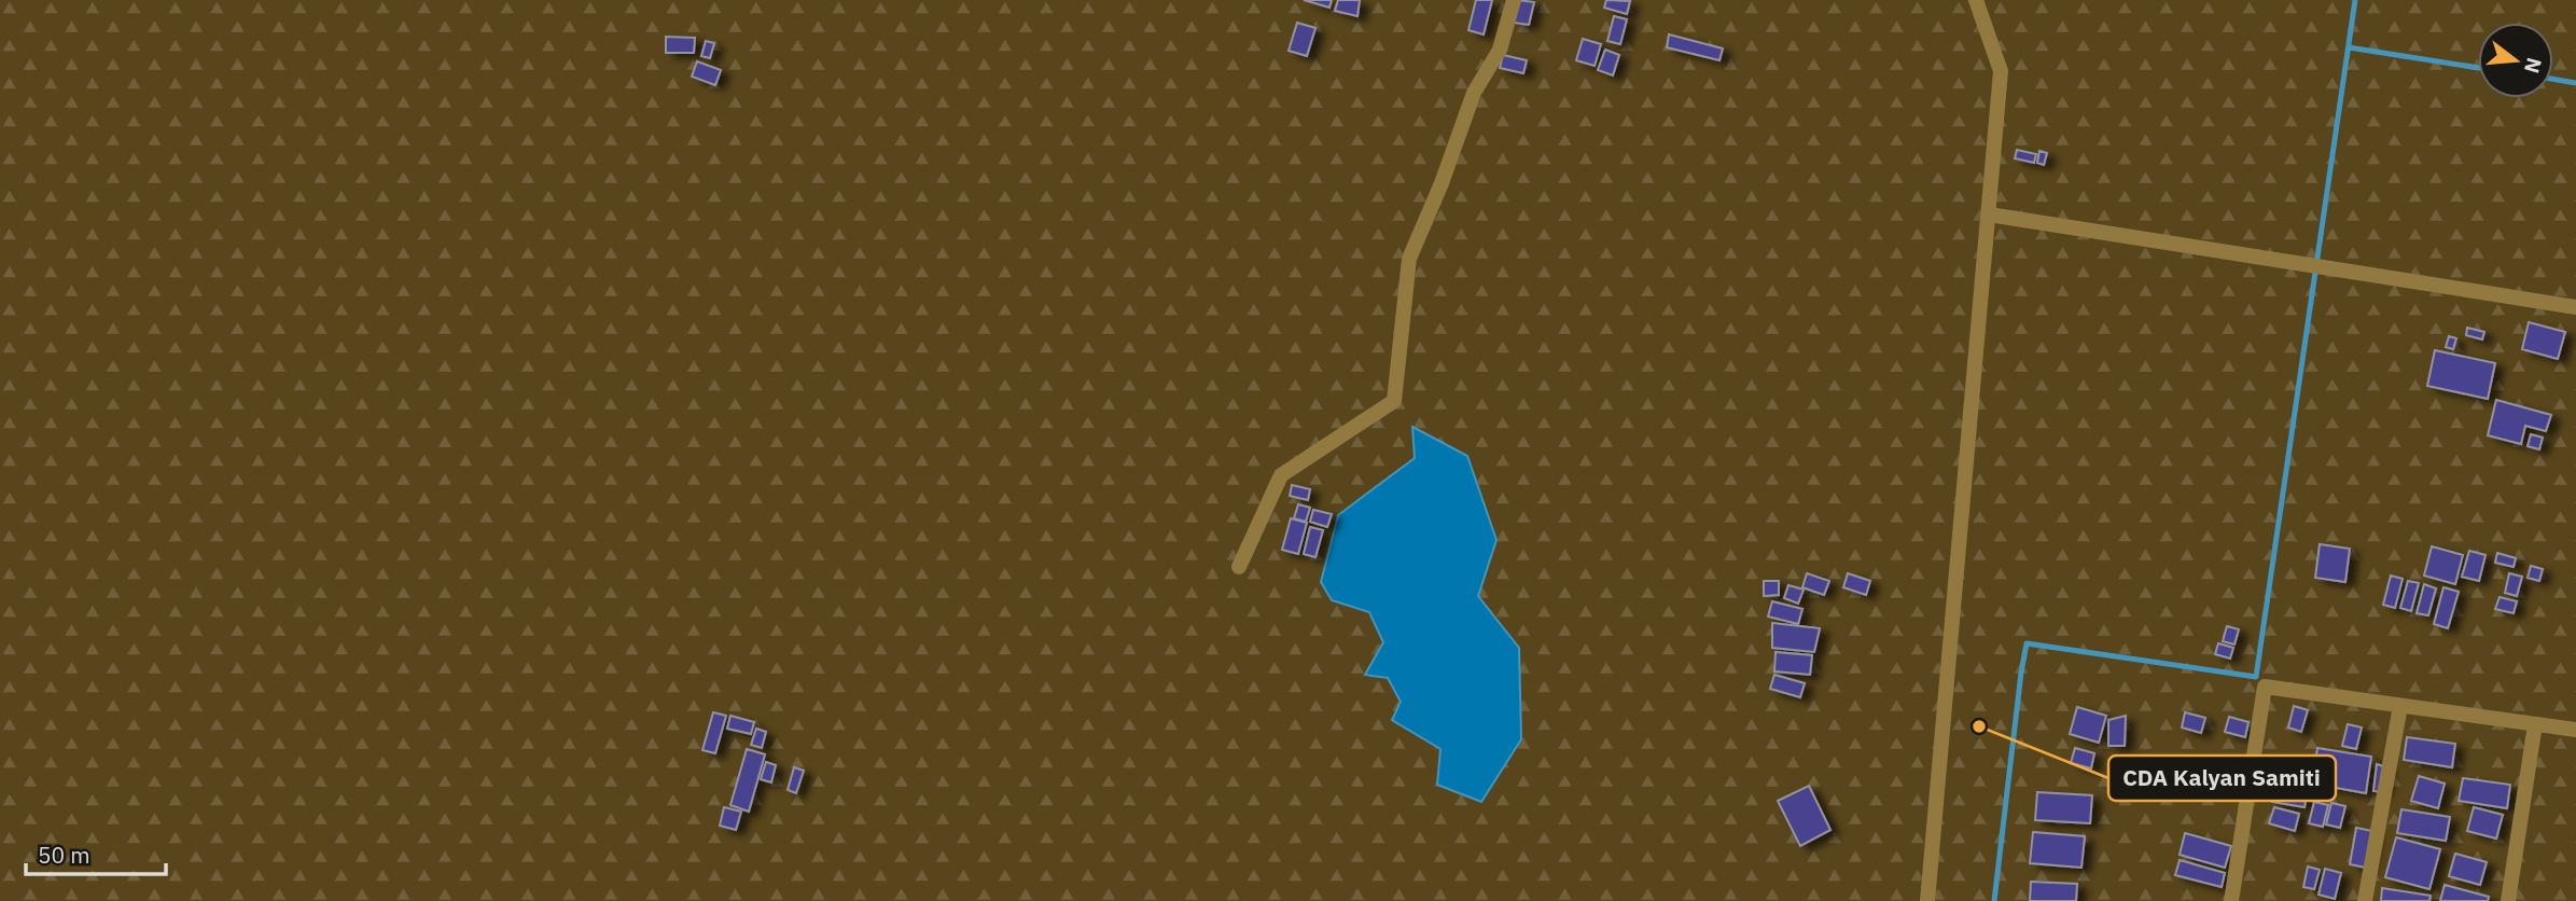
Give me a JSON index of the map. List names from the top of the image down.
{
  "places": ["CDA Kalyan Samiti"],
  "scale_bar": "50 m",
  "north": "right"
}
